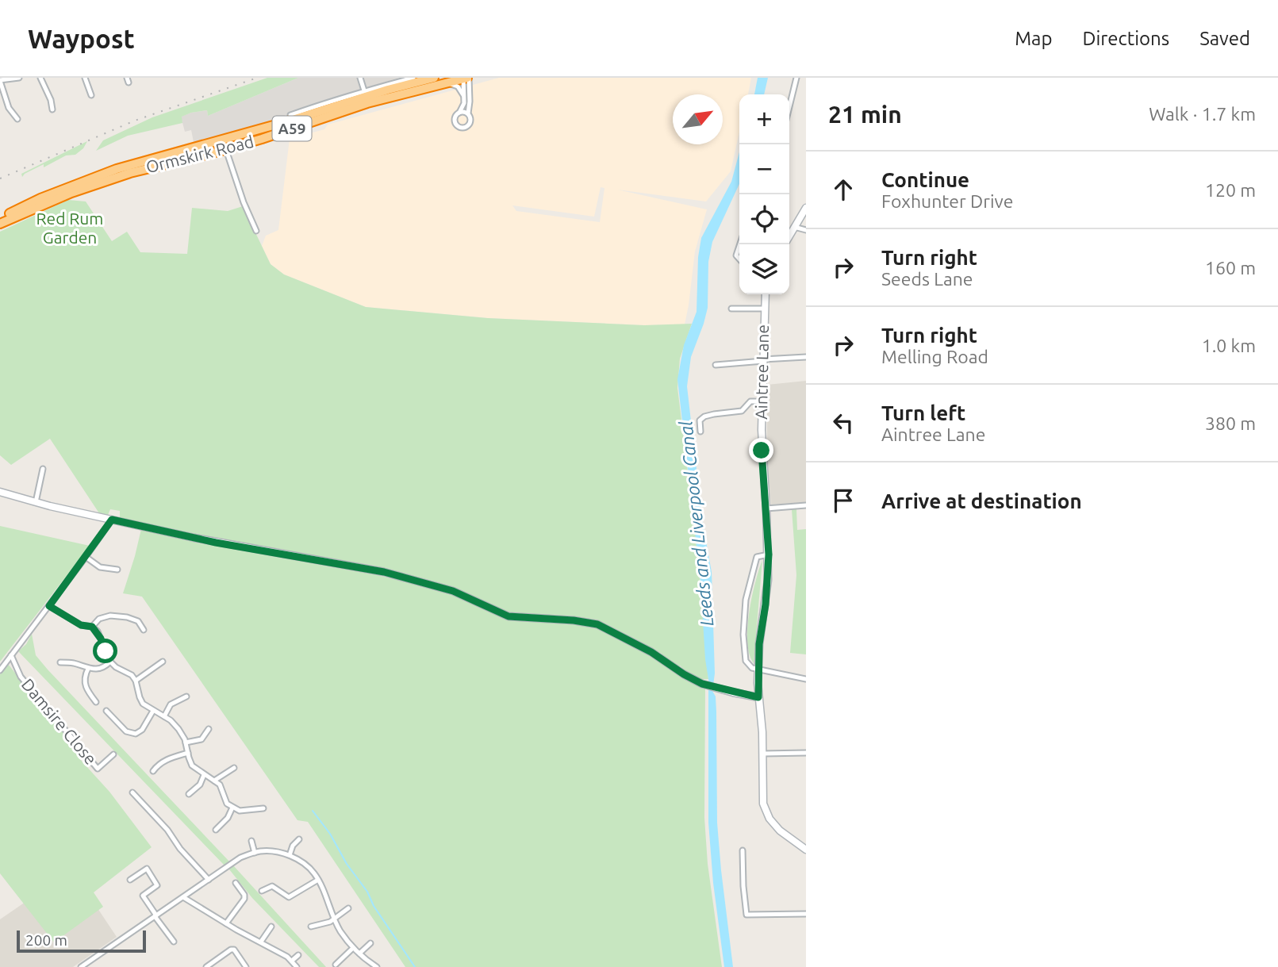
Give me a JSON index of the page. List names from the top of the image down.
{
  "streets": {
    "highway": ["A59", "Ormskirk Road"],
    "street": ["Aintree Lane", "Damsire Close"]
  },
  "water": ["Leeds and Liverpool Canal"],
  "parks": ["Red Rum Garden"],
  "scale_bar": "200 m",
  "north": "top right",
  "page": {
    "header": "Waypost",
    "nav": ["Map", "Directions", "Saved"],
    "heading": ["21 min", "Walk · 1.7 km"],
    "map_buttons": ["+", "−"],
    "list": [
      ["Continue", "Foxhunter Drive", "120 m"],
      ["Turn right", "Seeds Lane", "160 m"],
      ["Turn right", "Melling Road", "1.0 km"],
      ["Turn left", "Aintree Lane", "380 m"],
      "Arrive at destination"
    ],
    "scale": "200 m"
  }
}
